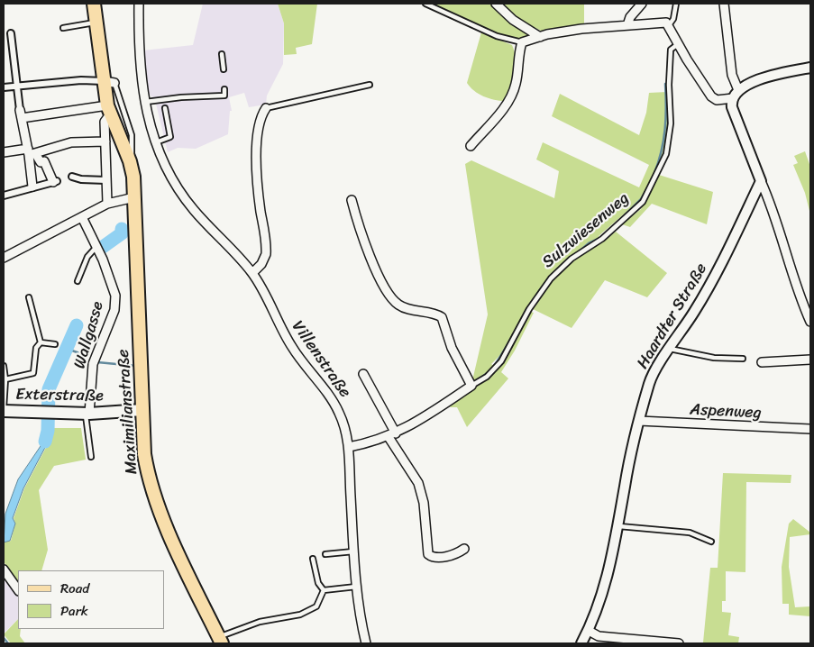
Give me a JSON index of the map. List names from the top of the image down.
{
  "streets": {
    "main road": ["Exterstraße", "Maximilianstraße"],
    "street": [
      "Sulzwiesenweg",
      "Haardter Straße",
      "Wallgasse",
      "Villenstraße",
      "Aspenweg"
    ]
  },
  "crossings": [
    ["Sulzwiesenweg", "Villenstraße"],
    ["Haardter Straße", "Aspenweg"],
    ["Wallgasse", "Exterstraße"],
    ["Exterstraße", "Maximilianstraße"]
  ],
  "legend": ["Road", "Park"]
}
